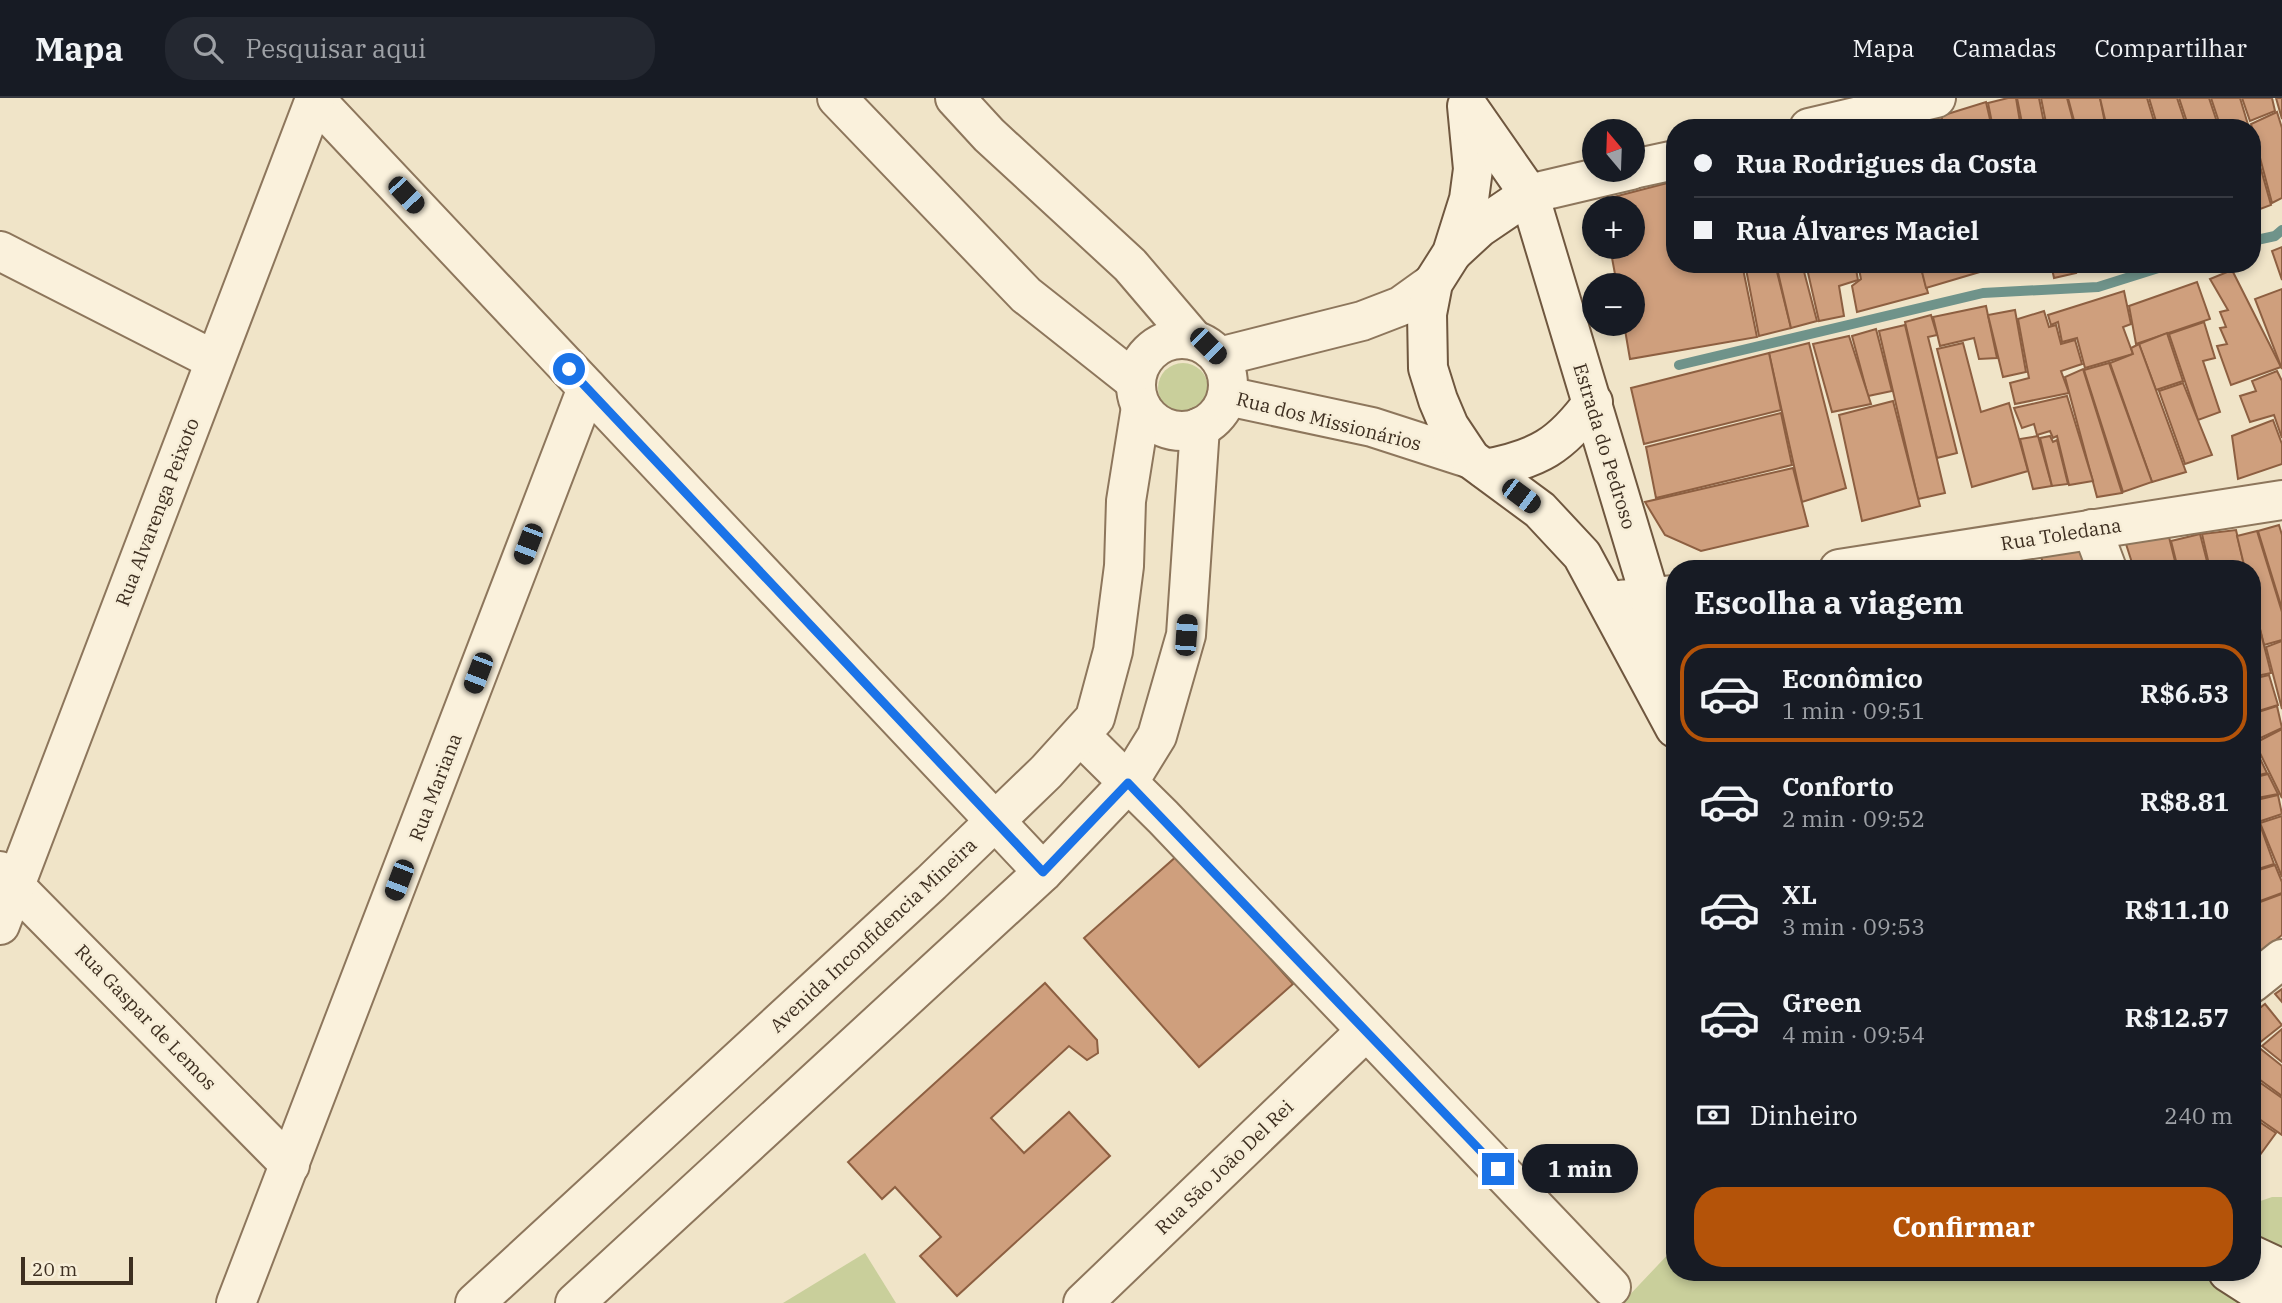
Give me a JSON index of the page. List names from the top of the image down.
{
  "streets": {
    "street": [
      "Rua dos Missionários",
      "Estrada do Pedroso",
      "Rua Alvarenga Peixoto",
      "Rua Toledana",
      "Rua Mariana",
      "Avenida Inconfidencia Mineira",
      "Rua Gaspar de Lemos",
      "Rua São João Del Rei"
    ]
  },
  "crossings": [
    ["Rua dos Missionários", "Estrada do Pedroso"],
    ["Rua dos Missionários", "Avenida Inconfidencia Mineira"],
    ["Rua Alvarenga Peixoto", "Rua Gaspar de Lemos"],
    ["Rua Mariana", "Rua Gaspar de Lemos"]
  ],
  "scale_bar": "20 m",
  "north": "top",
  "page": {
    "header": "Mapa",
    "search": "Pesquisar aqui",
    "nav": ["Mapa", "Camadas", "Compartilhar"],
    "map_buttons": ["+", "−"],
    "banner": ["Rua Rodrigues da Costa", "Rua Álvares Maciel"],
    "heading": "Escolha a viagem",
    "list": [
      {
        "name": "Econômico",
        "note": "1 min · 09:51",
        "value": "R$6.53"
      },
      {
        "name": "Conforto",
        "note": "2 min · 09:52",
        "value": "R$8.81"
      },
      {
        "name": "XL",
        "note": "3 min · 09:53",
        "value": "R$11.10"
      },
      {
        "name": "Green",
        "note": "4 min · 09:54",
        "value": "R$12.57"
      }
    ],
    "pay": ["Dinheiro", "240 m"],
    "bubble": "1 min",
    "buttons": "Confirmar",
    "scale": "20 m"
  }
}
